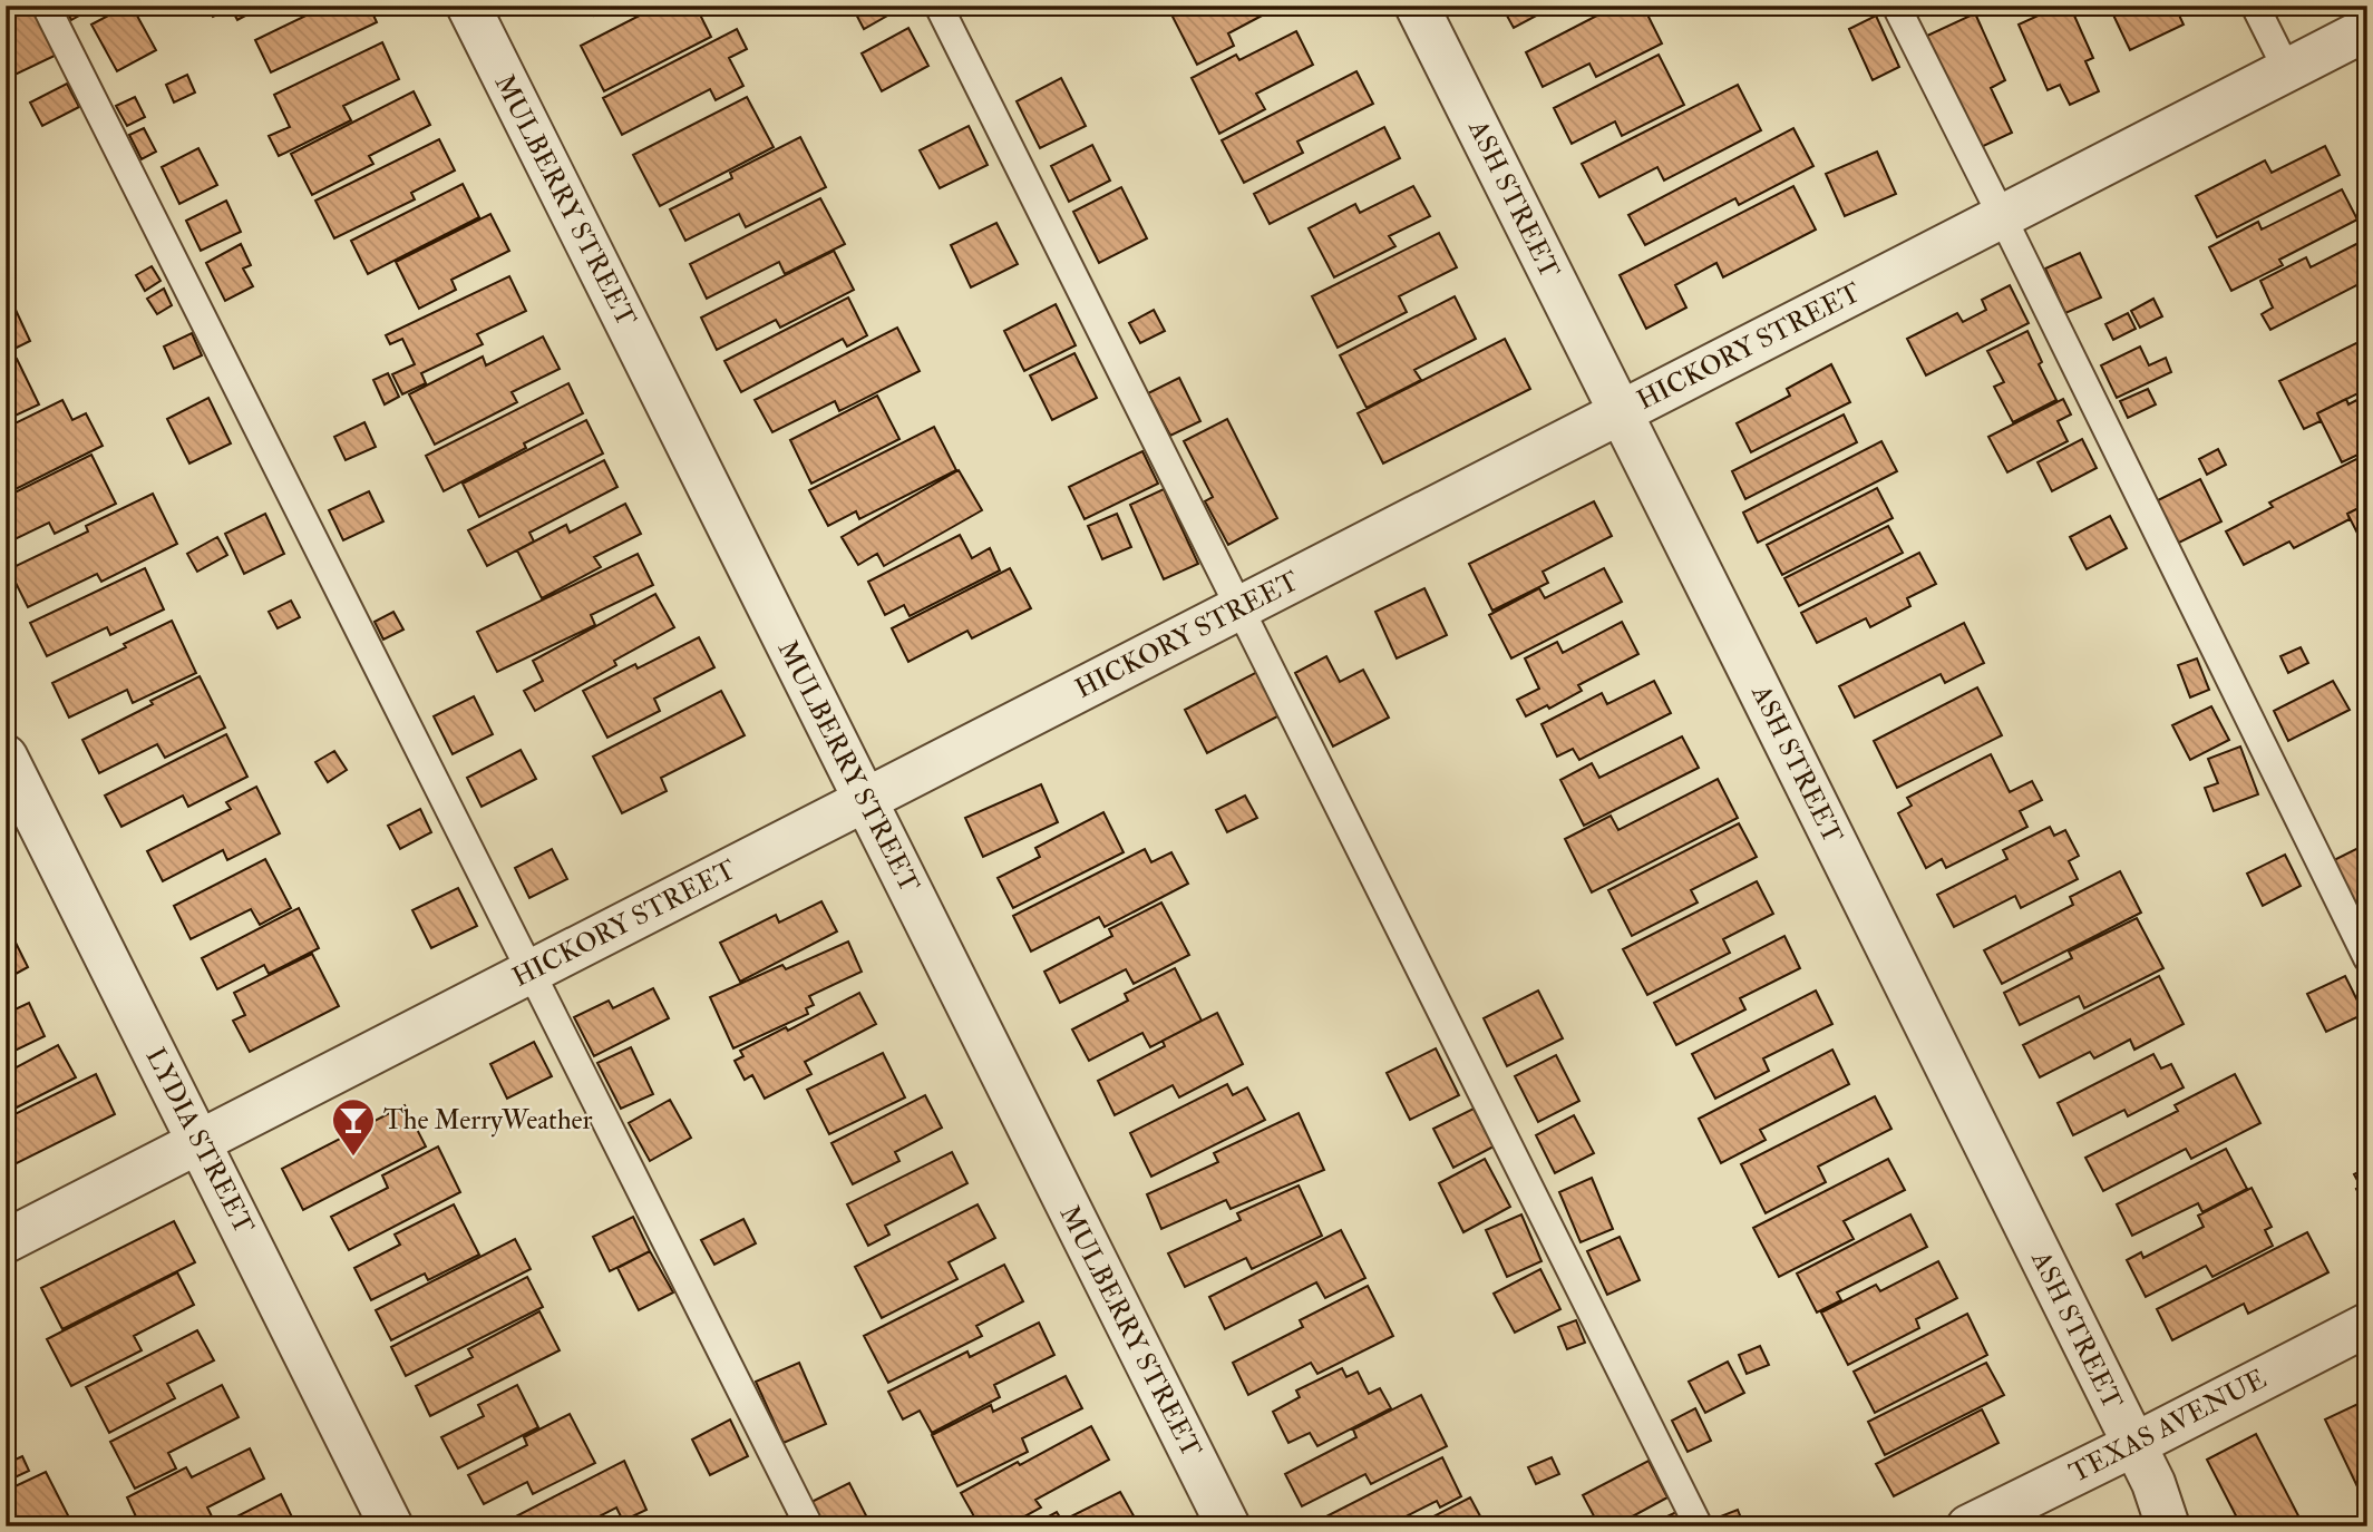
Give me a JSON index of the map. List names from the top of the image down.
{
  "streets": {
    "street": [
      "ASH STREET",
      "MULBERRY STREET",
      "HICKORY STREET",
      "LYDIA STREET",
      "TEXAS AVENUE"
    ]
  },
  "crossings": [
    ["ASH STREET", "HICKORY STREET"],
    ["ASH STREET", "TEXAS AVENUE"],
    ["MULBERRY STREET", "HICKORY STREET"],
    ["HICKORY STREET", "LYDIA STREET"]
  ],
  "places": {
    "bar": ["The MerryWeather"]
  }
}
